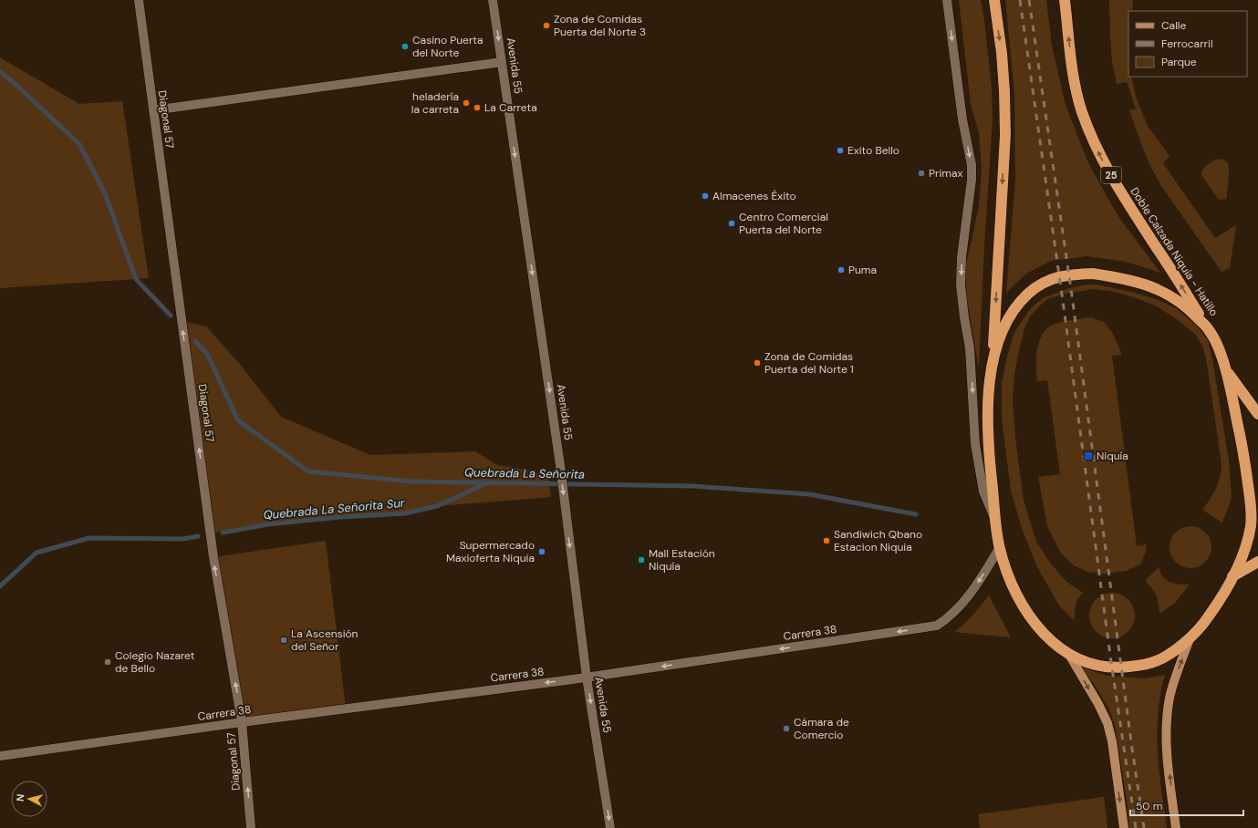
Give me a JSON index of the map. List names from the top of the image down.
{
  "streets": {
    "highway": ["25", "Doble Calzada Niquia - Hatillo"],
    "street": ["Avenida 55", "Diagonal 57", "Carrera 38"]
  },
  "crossings": [
    ["Avenida 55", "Carrera 38"],
    ["Diagonal 57", "Carrera 38"],
    ["25", "Doble Calzada Niquia - Hatillo"],
    ["25", "Carrera 38"]
  ],
  "one_way": ["Avenida 55", "Diagonal 57", "Carrera 38"],
  "water": ["Quebrada La Señorita", "Quebrada La Señorita Sur"],
  "places": {
    "other": [
      "Zona de Comidas Puerta del Norte 3",
      "Casino Puerta del Norte",
      "heladería la carreta",
      "La Carreta",
      "Exito Bello",
      "Primax",
      "Almacenes Éxito",
      "Centro Comercial Puerta del Norte",
      "Puma",
      "Zona de Comidas Puerta del Norte 1",
      "Sandiwich Qbano Estacion Niquia",
      "Supermercado Maxioferta Niquia",
      "Mall Estación Niquía",
      "La Ascensión del Señor",
      "Colegio Nazaret de Bello",
      "Cámara de Comercio"
    ],
    "transit": ["Niquía"]
  },
  "legend": ["Calle", "Ferrocarril", "Parque"],
  "scale_bar": "50 m",
  "north": "left"
}
